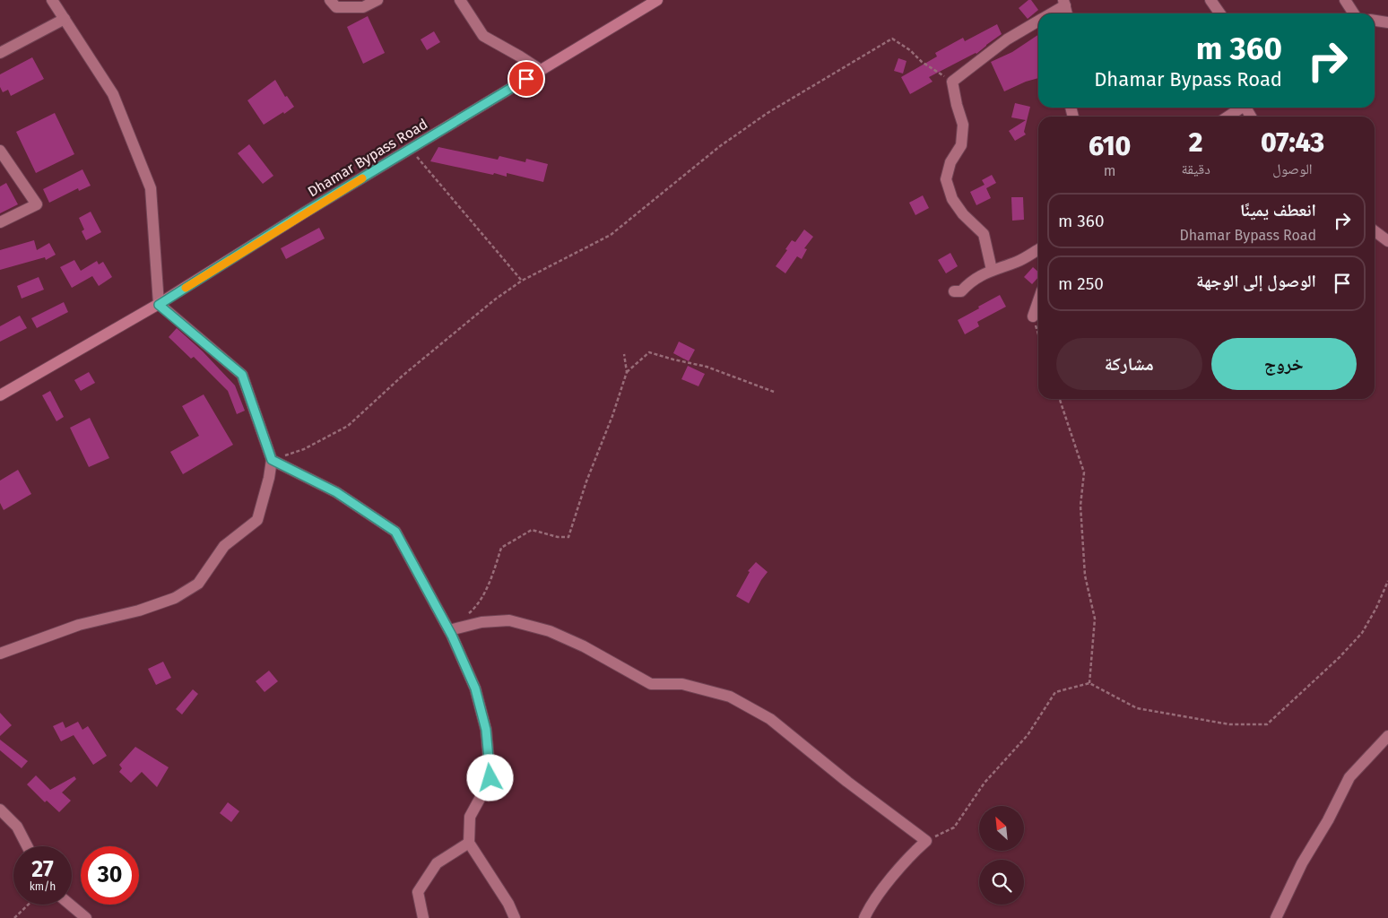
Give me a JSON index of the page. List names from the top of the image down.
{
  "streets": {
    "main road": ["Dhamar Bypass Road"]
  },
  "north": "top left",
  "page": {
    "turn": ["360 m", "Dhamar Bypass Road"],
    "eta": [
      "07:43",
      "الوصول",
      "2",
      "دقيقة",
      "610",
      "m"
    ],
    "list": [
      {
        "name": "انعطف يمينًا",
        "note": "Dhamar Bypass Road",
        "value": "360 m"
      },
      {
        "name": "الوصول إلى الوجهة",
        "value": "250 m"
      }
    ],
    "buttons": ["خروج", "مشاركة"],
    "speed": "27 km/h",
    "limit": "30"
  }
}
